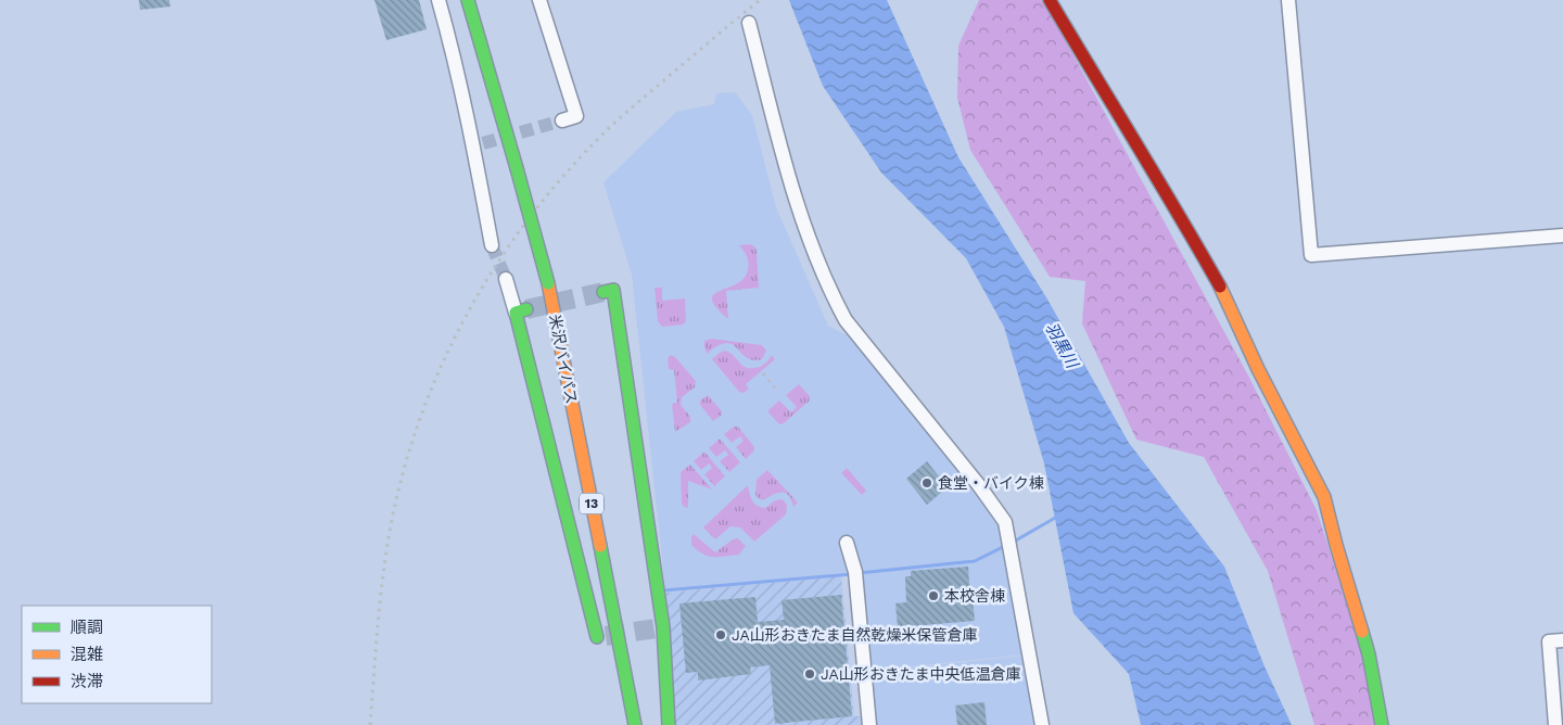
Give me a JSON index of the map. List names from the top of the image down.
{
  "streets": {
    "main road": ["米沢バイパス", "13"]
  },
  "water": ["羽黒川"],
  "places": [
    "食堂・バイク棟",
    "本校舎棟",
    "JA山形おきたま自然乾燥米保管倉庫",
    "JA山形おきたま中央低温倉庫"
  ],
  "legend": ["順調", "混雑", "渋滞"]
}
